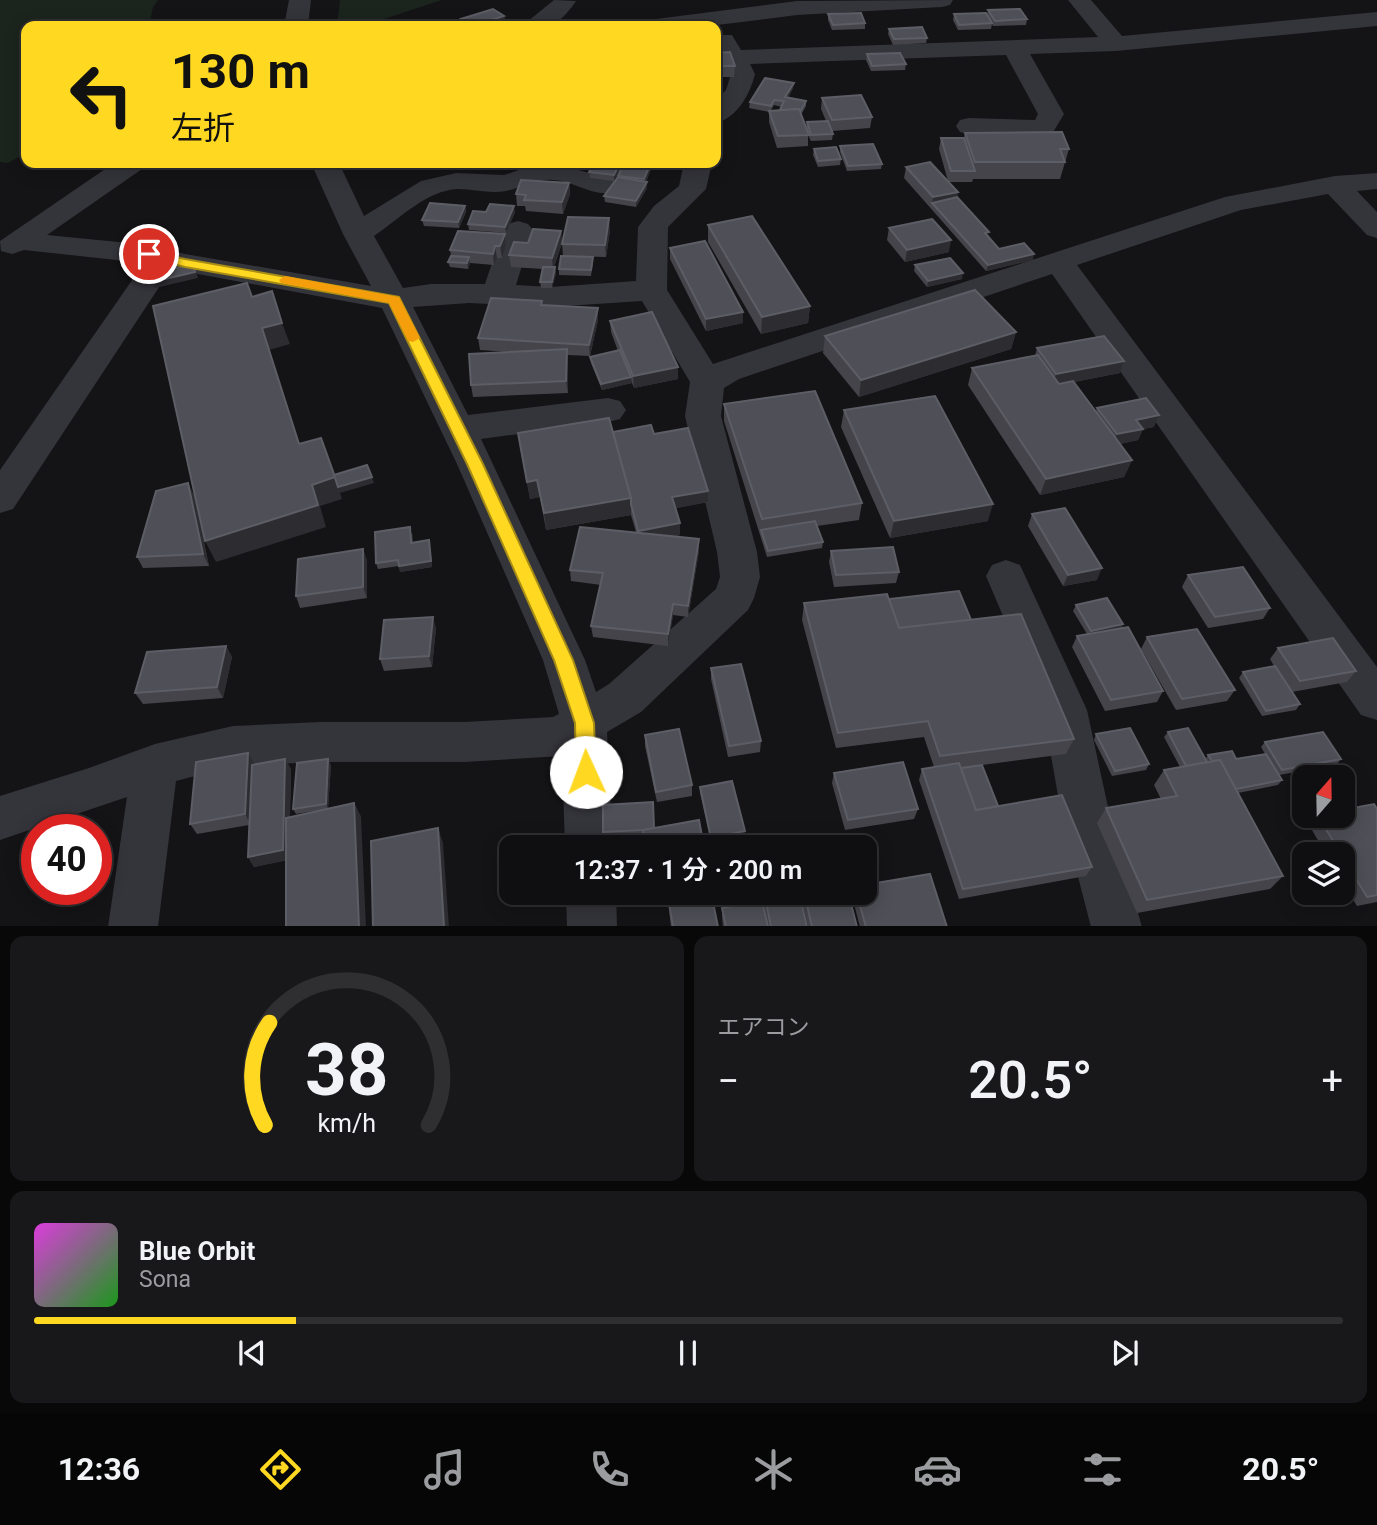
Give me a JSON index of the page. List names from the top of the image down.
{
  "north": "top",
  "page": {
    "turn": ["130 m", "左折"],
    "limit": "40",
    "trip": "12:37 · 1 分 · 200 m",
    "tile": "エアコン",
    "heat": ["−", "20.5°", "+"],
    "song": ["Blue Orbit", "Sona"],
    "tabs": ["12:36", "20.5°"],
    "gauge": ["38", "km/h"]
  }
}
